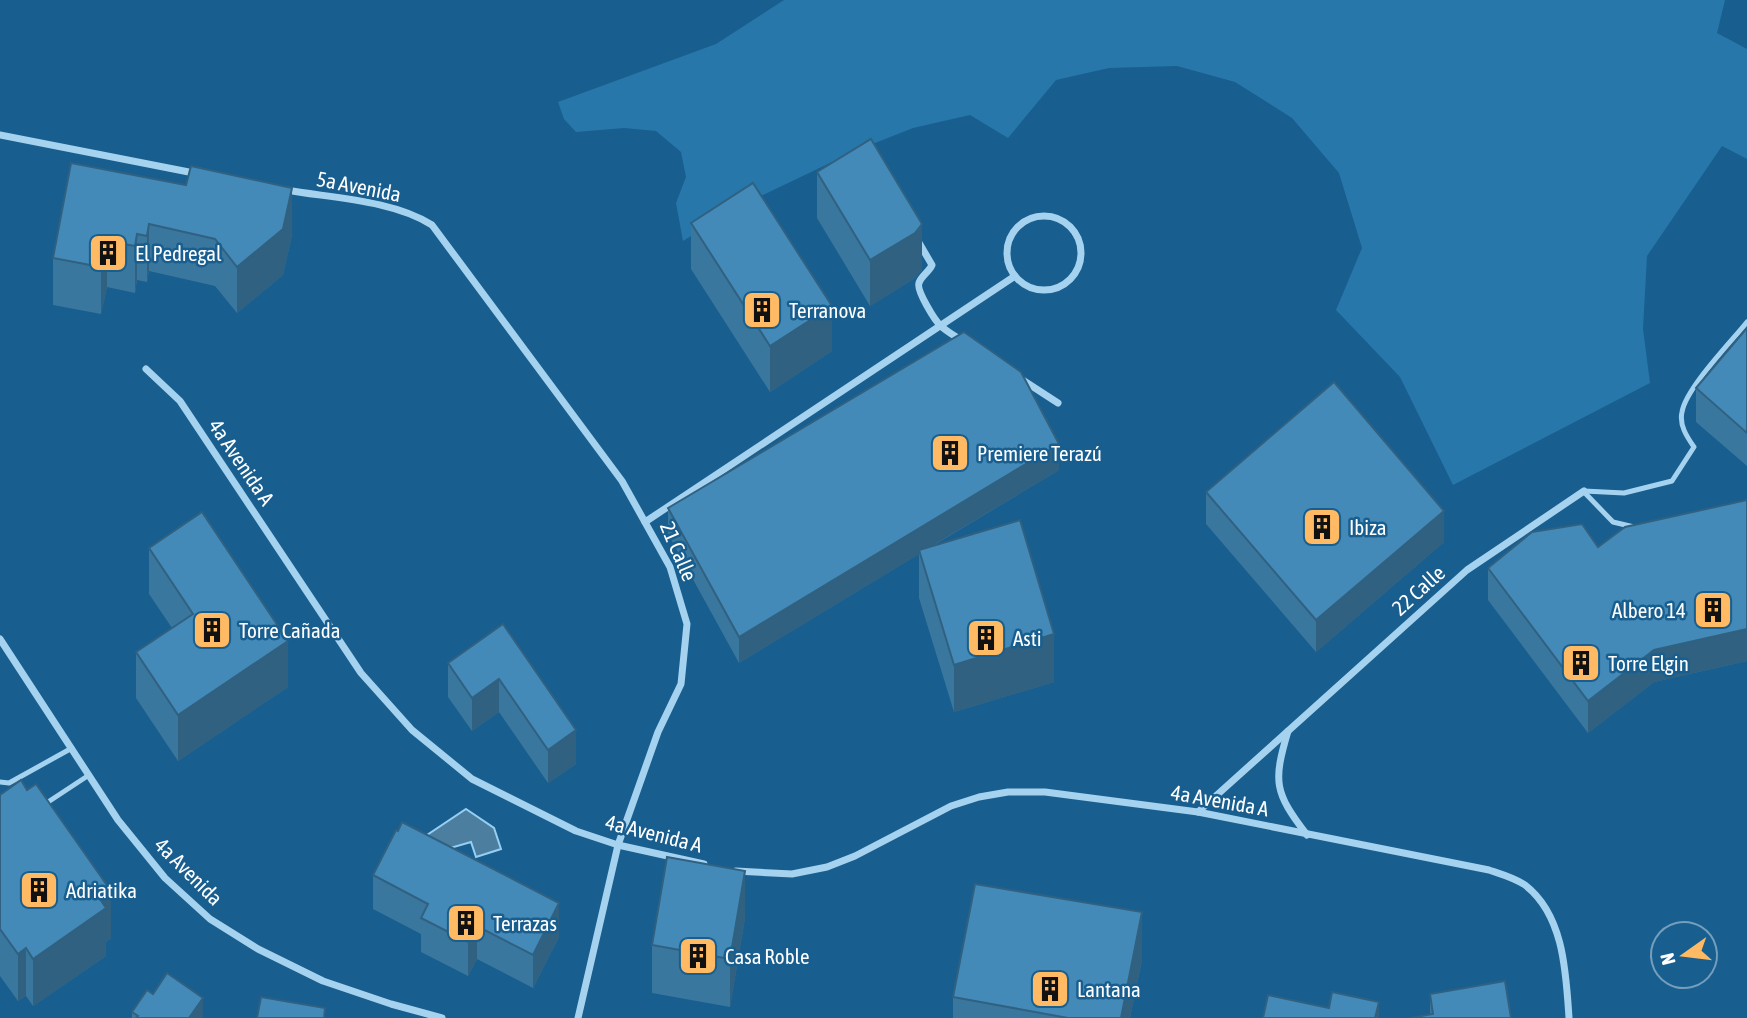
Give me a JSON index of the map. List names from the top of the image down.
{
  "streets": {
    "street": [
      "5a Avenida",
      "4a Avenida A",
      "21 Calle",
      "22 Calle",
      "4a Avenida"
    ]
  },
  "crossings": [
    ["5a Avenida", "21 Calle"],
    ["4a Avenida A", "21 Calle"],
    ["4a Avenida A", "22 Calle"]
  ],
  "places": {
    "building": [
      "El Pedregal",
      "Terranova",
      "Premiere Terazú",
      "Ibiza",
      "Albero 14",
      "Torre Cañada",
      "Asti",
      "Torre Elgin",
      "Adriatika",
      "Terrazas",
      "Casa Roble",
      "Lantana"
    ]
  },
  "north": "left"
}
